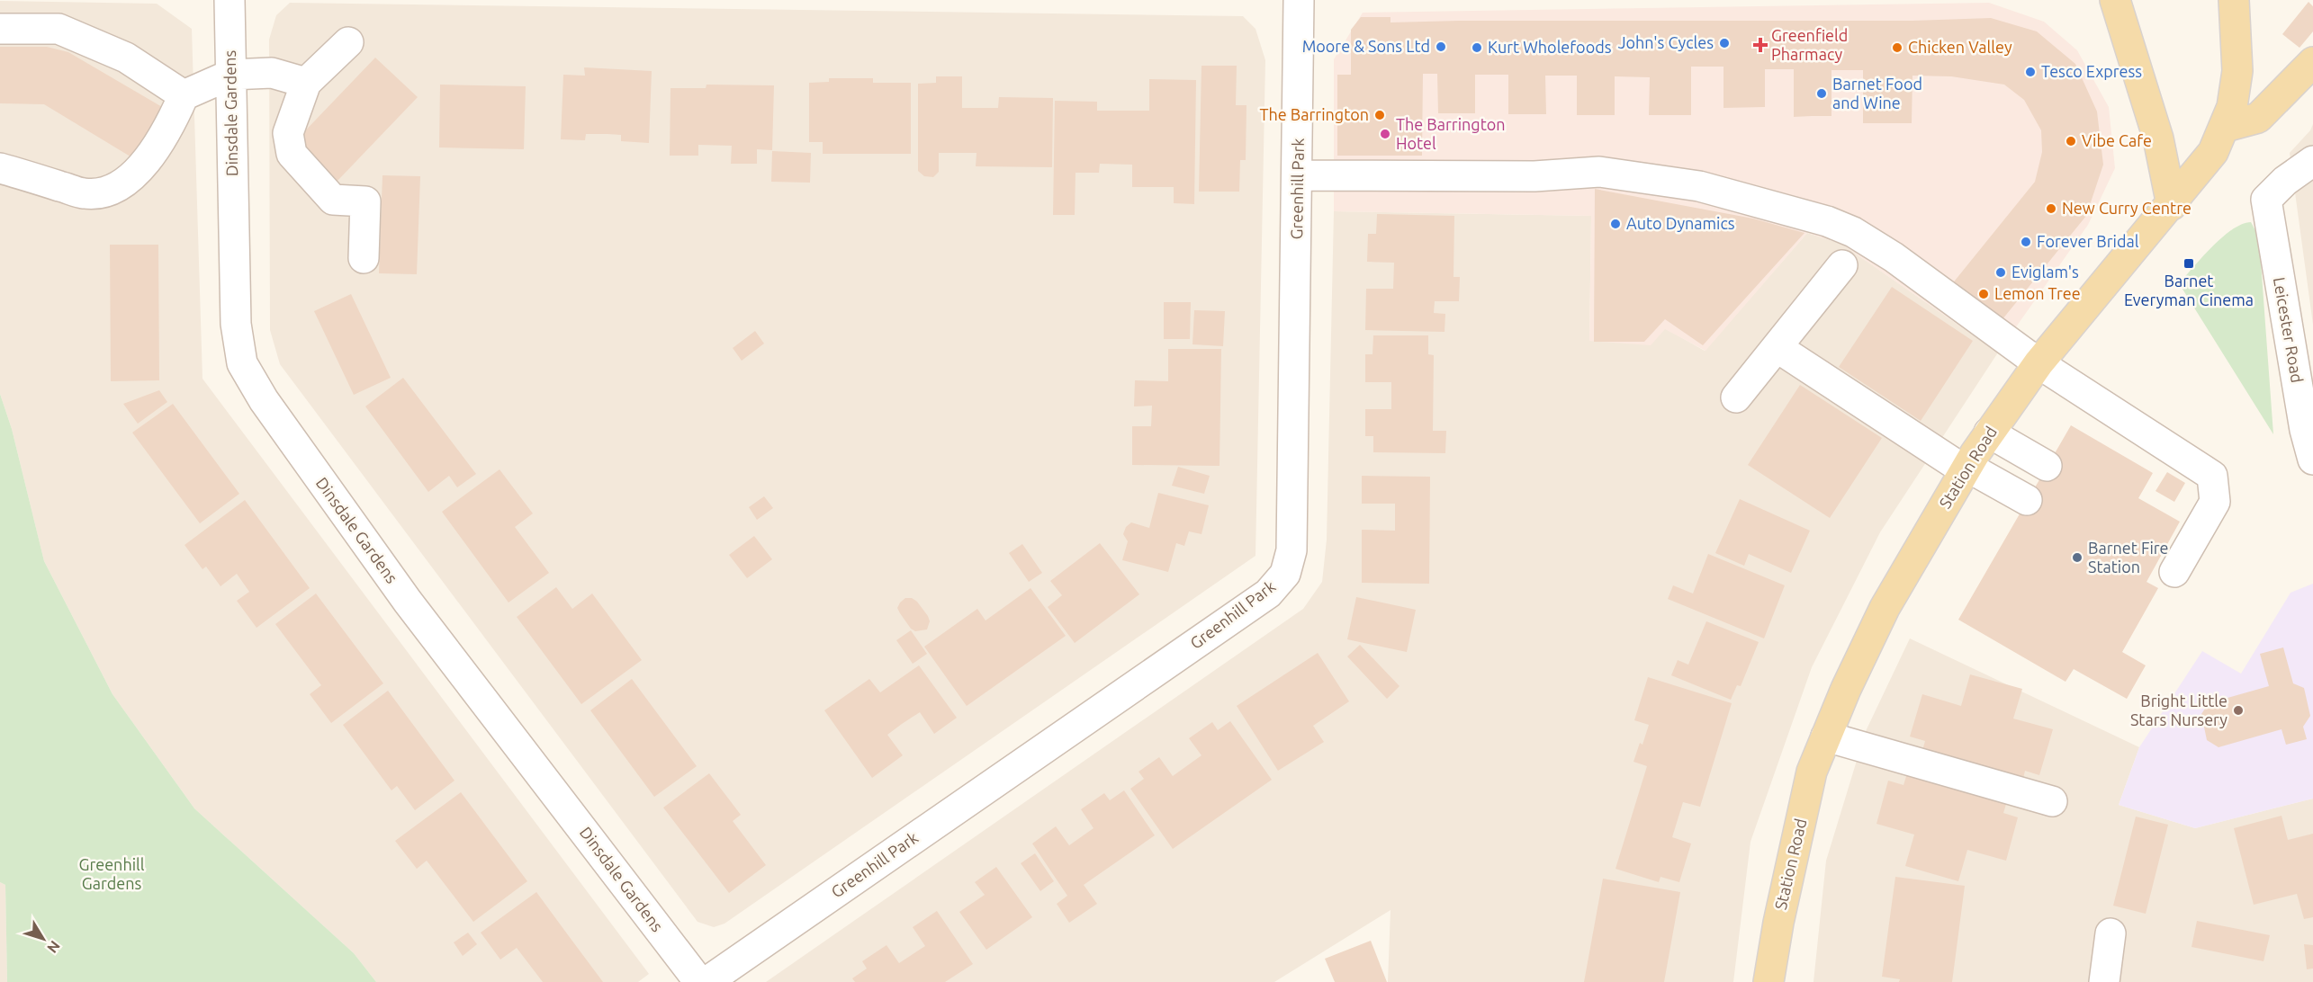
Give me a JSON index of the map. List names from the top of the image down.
{
  "streets": {
    "main road": ["Station Road"],
    "street": ["Dinsdale Gardens", "Greenhill Park", "Leicester Road"]
  },
  "parks": ["Greenhill Gardens"],
  "places": {
    "other": [
      "John's Cycles",
      "Moore & Sons Ltd",
      "Kurt Wholefoods",
      "Chicken Valley",
      "Tesco Express",
      "Barnet Food and Wine",
      "The Barrington",
      "The Barrington Hotel",
      "Vibe Cafe",
      "New Curry Centre",
      "Auto Dynamics",
      "Forever Bridal",
      "Eviglam's",
      "Lemon Tree",
      "Barnet Fire Station",
      "Bright Little Stars Nursery"
    ],
    "health": ["Greenfield Pharmacy"],
    "transit": ["Barnet Everyman Cinema"]
  },
  "north": "bottom right"
}
